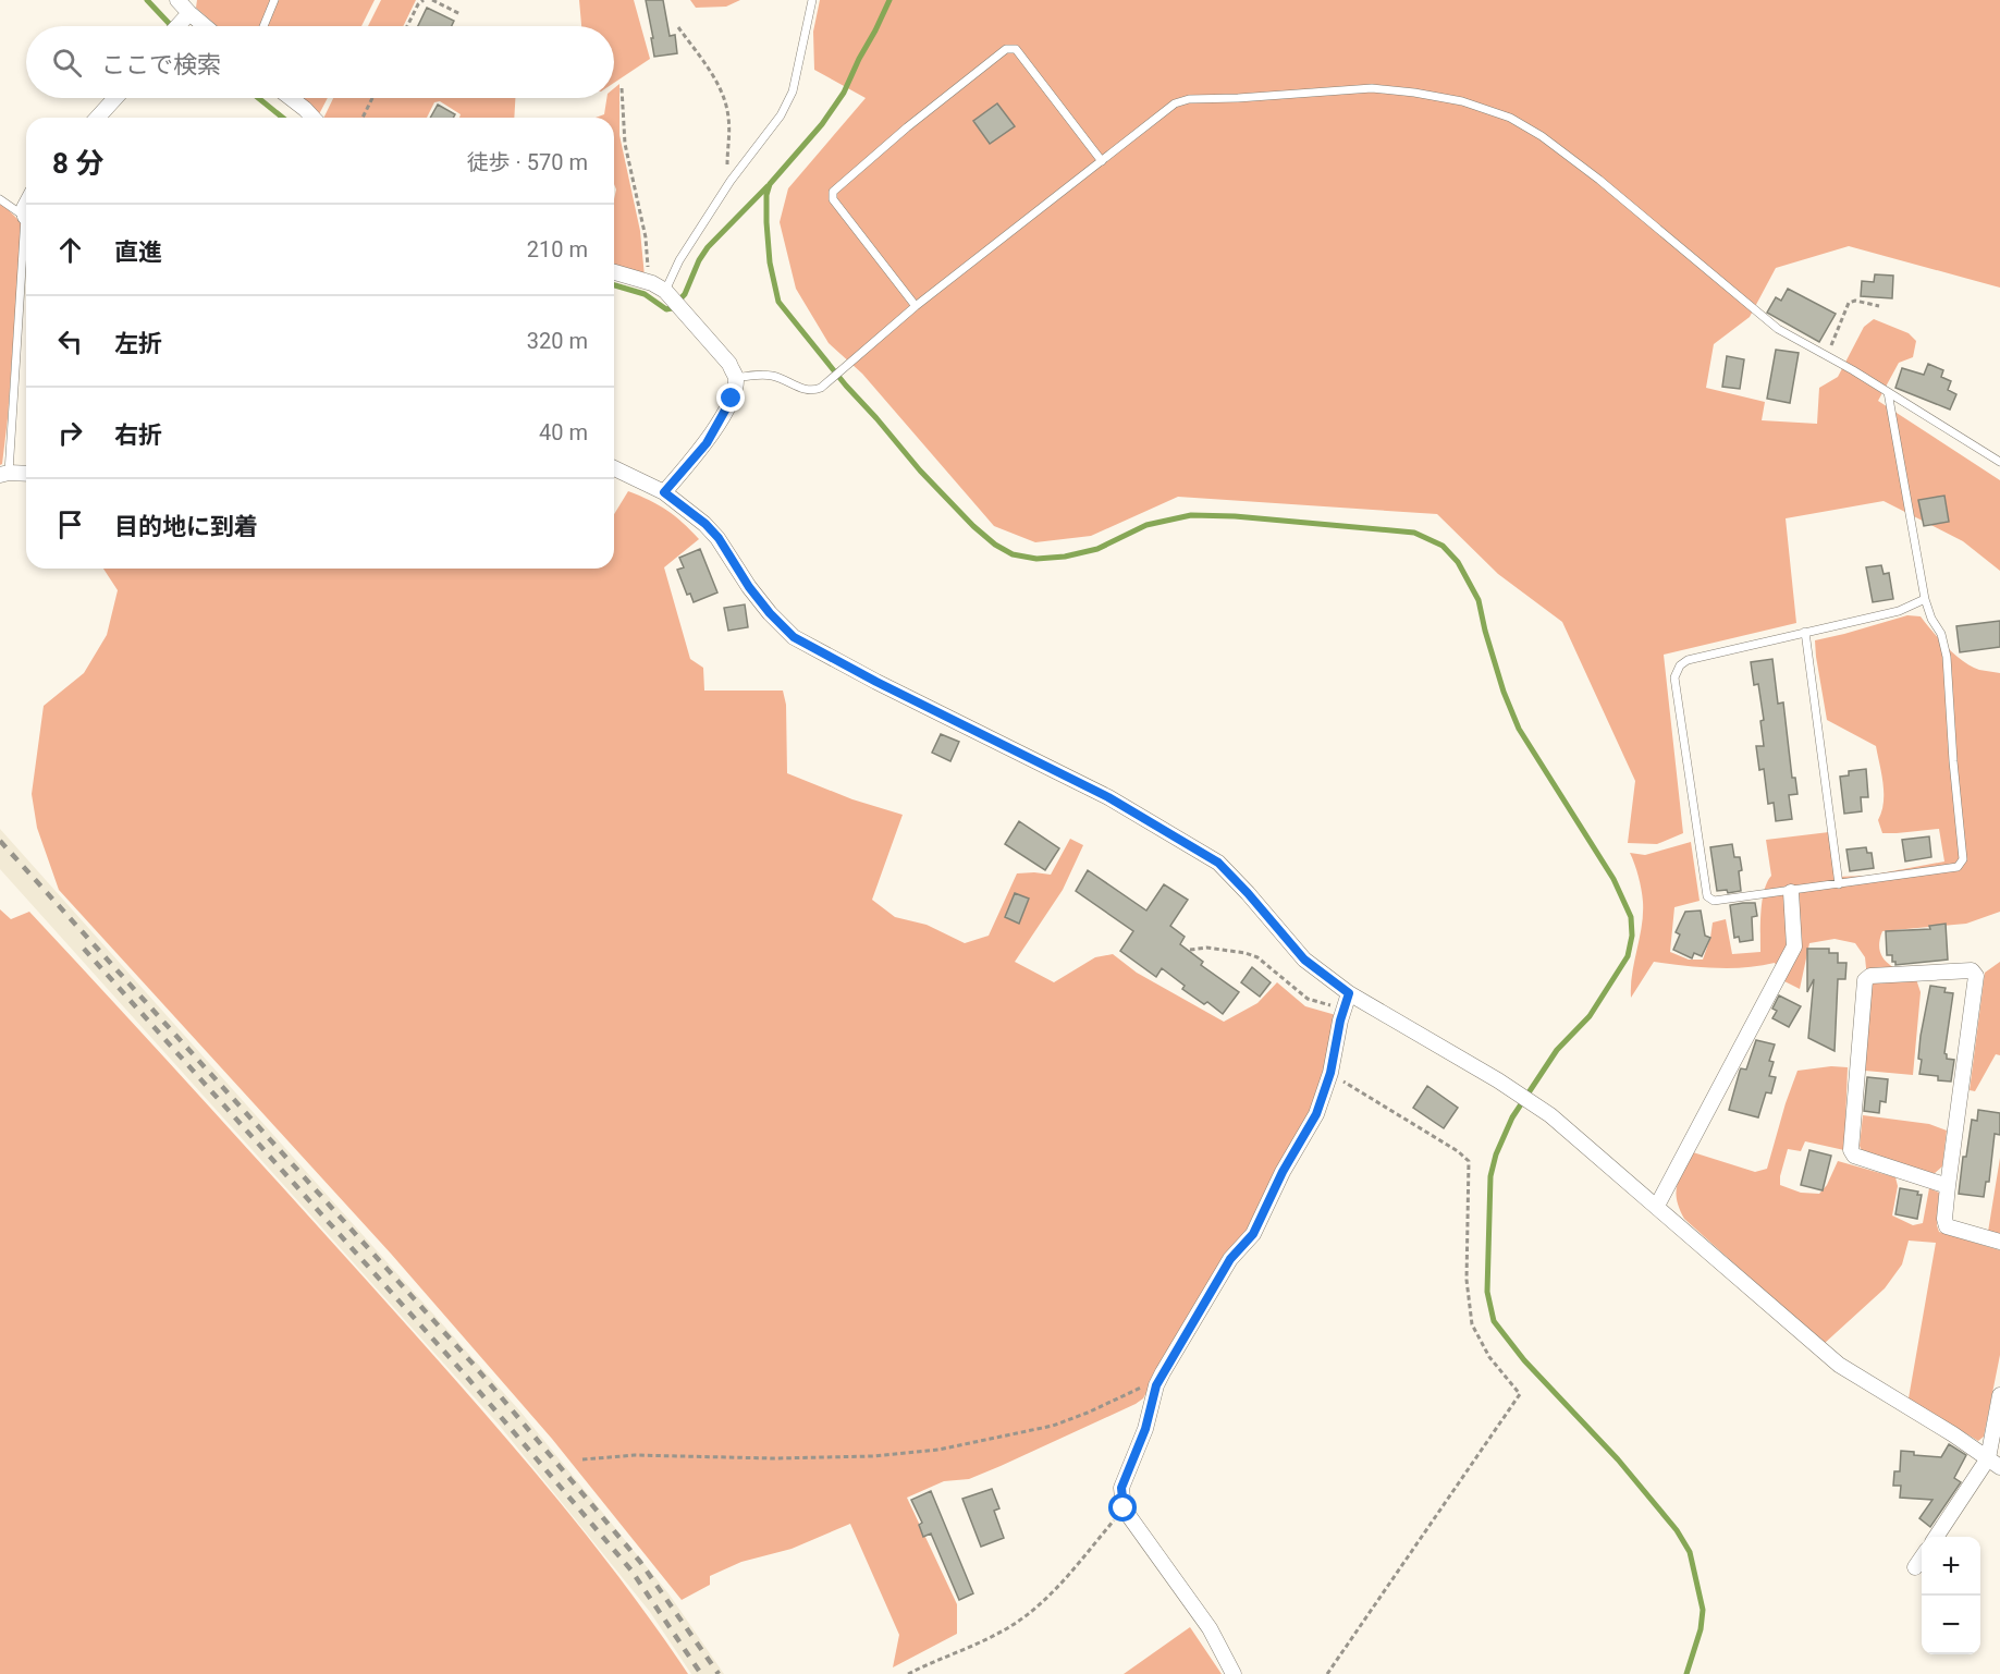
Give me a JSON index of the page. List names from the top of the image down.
{
  "page": {
    "search": "ここで検索",
    "heading": ["8 分", "徒歩 · 570 m"],
    "list": [
      ["直進", "210 m"],
      ["左折", "320 m"],
      ["右折", "40 m"],
      "目的地に到着"
    ],
    "map_buttons": ["+", "−"]
  }
}
